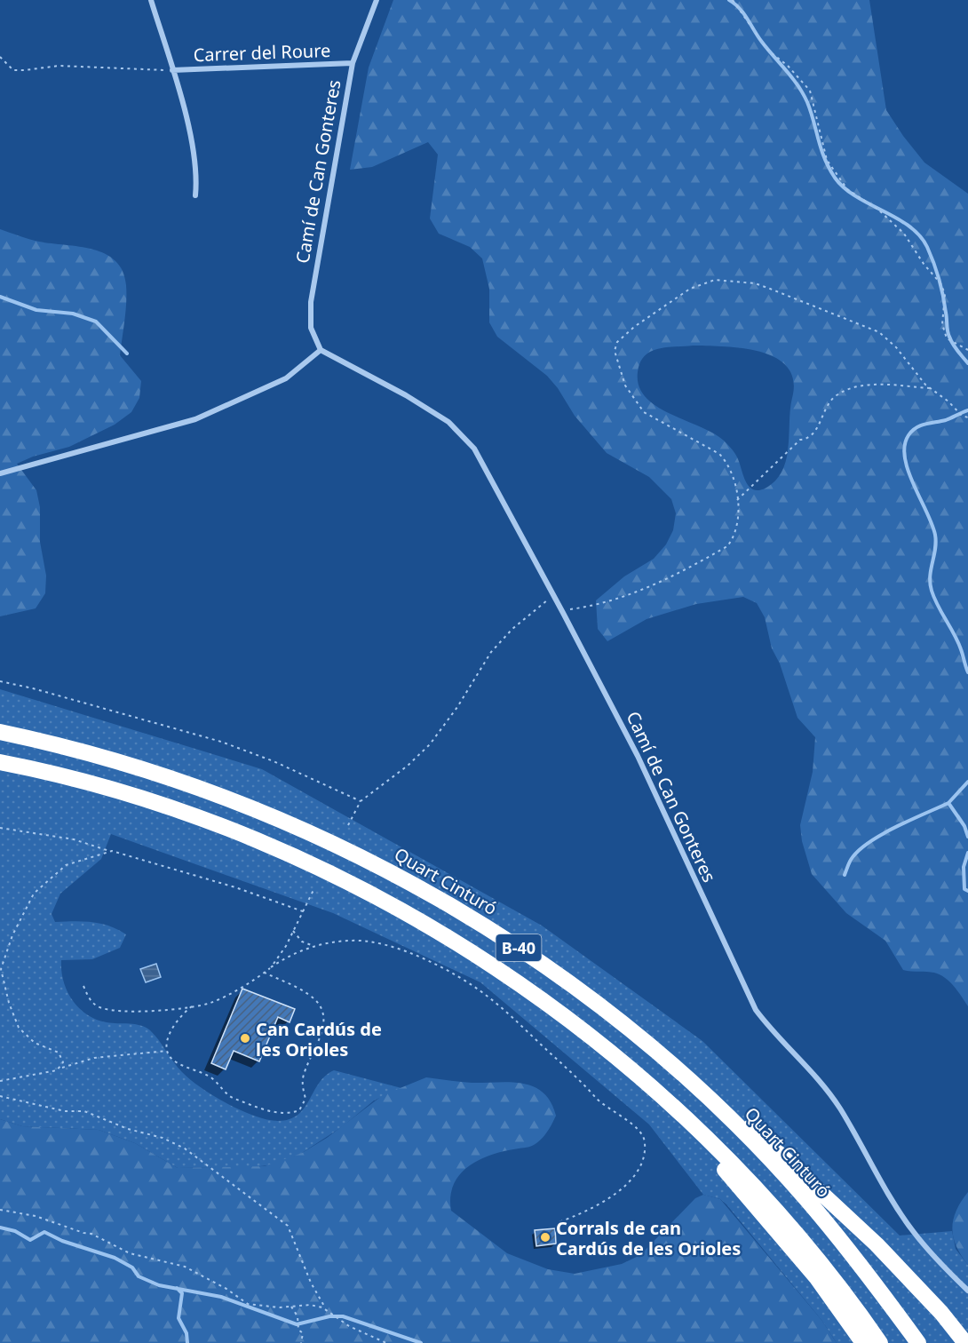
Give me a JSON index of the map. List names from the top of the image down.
{
  "streets": {
    "highway": ["Quart Cinturó", "B-40"],
    "street": ["Carrer del Roure", "Camí de Can Gonteres"]
  },
  "crossings": [
    ["Carrer del Roure", "Camí de Can Gonteres"]
  ],
  "places": ["Can Cardús de les Orioles", "Corrals de can Cardús de les Orioles"]
}
